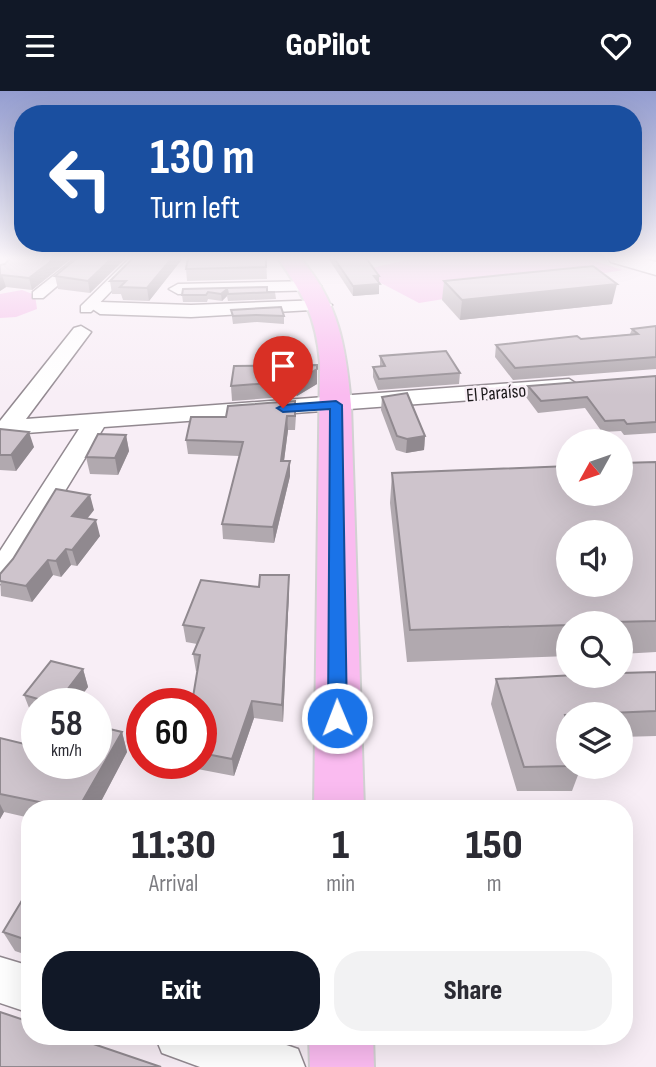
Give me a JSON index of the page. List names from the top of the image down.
{
  "streets": {
    "street": ["El Paraíso"]
  },
  "north": "bottom left",
  "page": {
    "header": "GoPilot",
    "turn": ["130 m", "Turn left"],
    "speed": "58 km/h",
    "limit": "60",
    "eta": [
      "11:30",
      "Arrival",
      "1",
      "min",
      "150",
      "m"
    ],
    "buttons": ["Exit", "Share"]
  }
}
